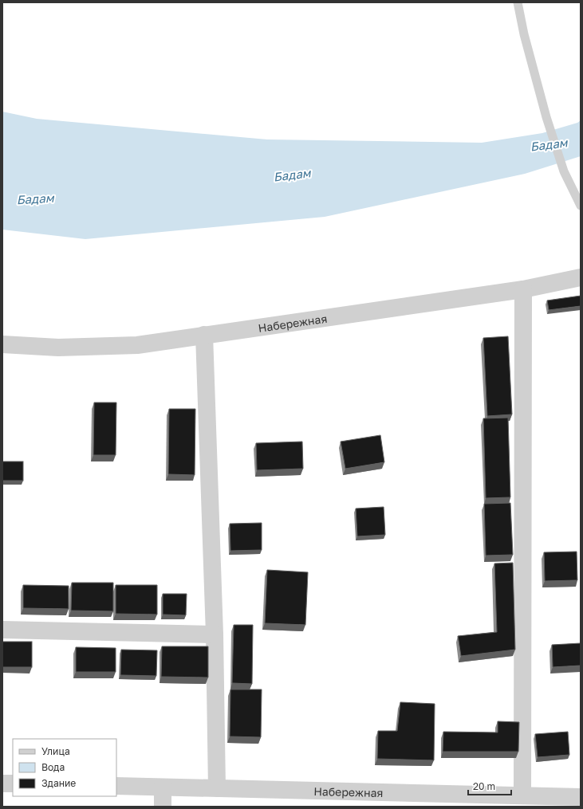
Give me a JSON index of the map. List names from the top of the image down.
{
  "streets": {
    "street": ["Набережная"]
  },
  "water": ["Бадам"],
  "legend": ["Улица", "Вода", "Здание"],
  "scale_bar": "20 m"
}
